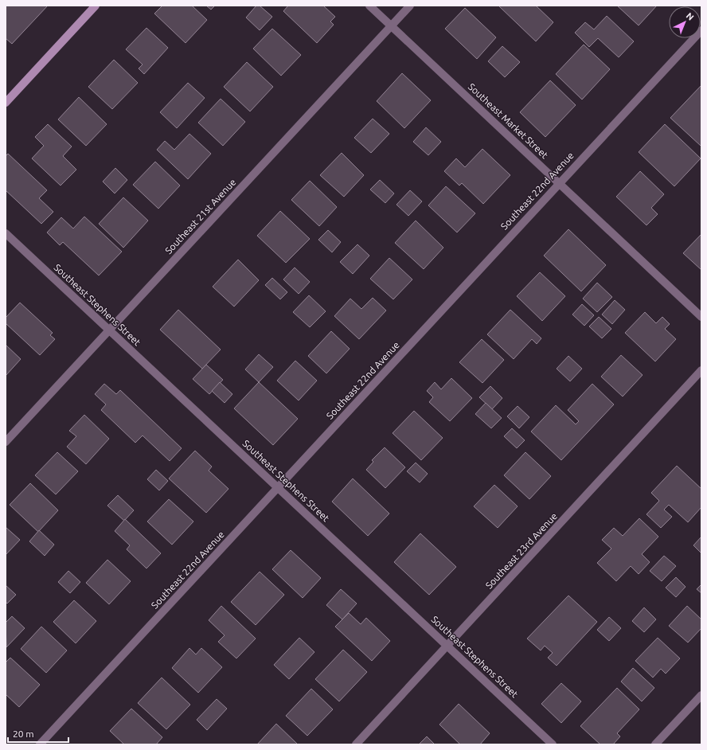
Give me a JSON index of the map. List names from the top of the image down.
{
  "streets": {
    "street": [
      "Southeast Market Street",
      "Southeast 22nd Avenue",
      "Southeast 21st Avenue",
      "Southeast Stephens Street",
      "Southeast 23rd Avenue"
    ]
  },
  "crossings": [
    ["Southeast Market Street", "Southeast 22nd Avenue"],
    ["Southeast Market Street", "Southeast 21st Avenue"],
    ["Southeast 22nd Avenue", "Southeast Stephens Street"],
    ["Southeast 21st Avenue", "Southeast Stephens Street"],
    ["Southeast Stephens Street", "Southeast 23rd Avenue"]
  ],
  "scale_bar": "20 m",
  "north": "top right"
}
